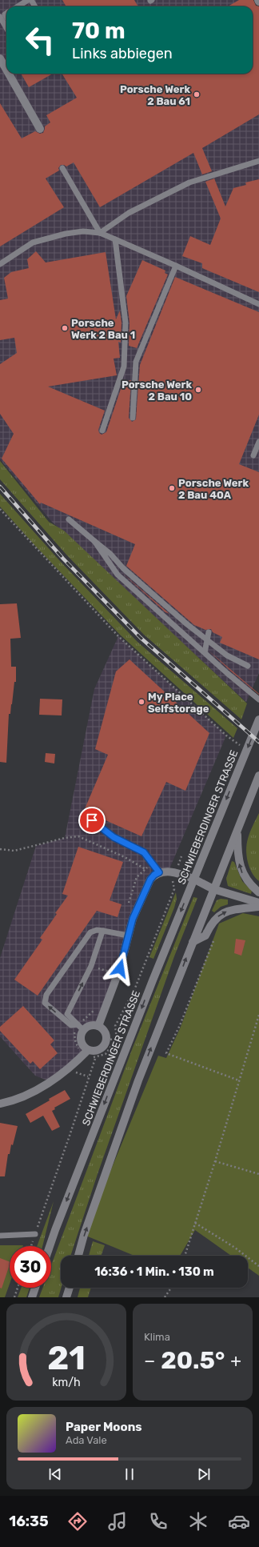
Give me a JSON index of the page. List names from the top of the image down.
{
  "streets": {
    "main road": ["SCHWIEBERDINGER STRASSE"]
  },
  "places": [
    "Porsche Werk 2 Bau 61",
    "Porsche Werk 2 Bau 1",
    "Porsche Werk 2 Bau 10",
    "Porsche Werk 2 Bau 40A",
    "My Place Selfstorage"
  ],
  "page": {
    "turn": ["70 m", "Links abbiegen"],
    "limit": "30",
    "trip": "16:36 · 1 Min. · 130 m",
    "tile": "Klima",
    "heat": ["−", "20.5°", "+"],
    "song": ["Paper Moons", "Ada Vale"],
    "tabs": "16:35",
    "gauge": ["21", "km/h"]
  }
}
